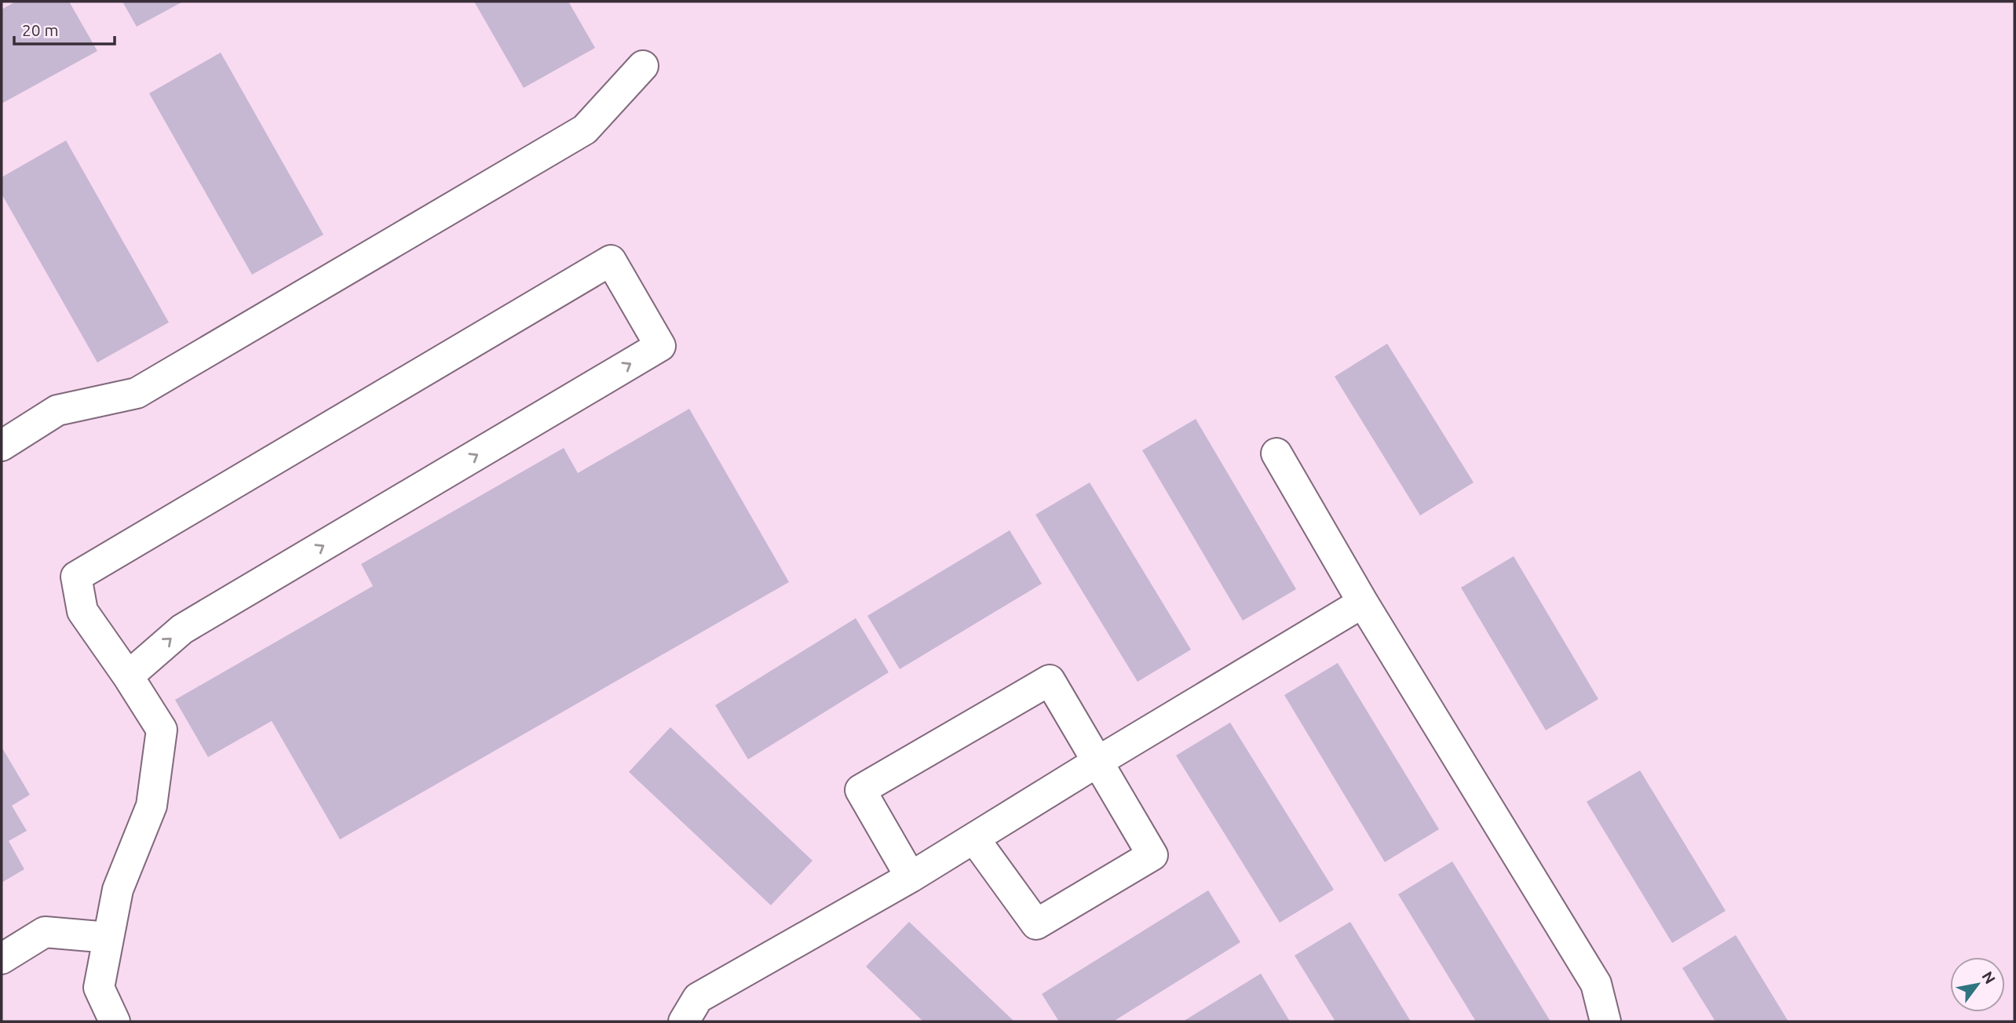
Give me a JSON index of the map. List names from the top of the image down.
{
  "scale_bar": "20 m",
  "north": "top right"
}
